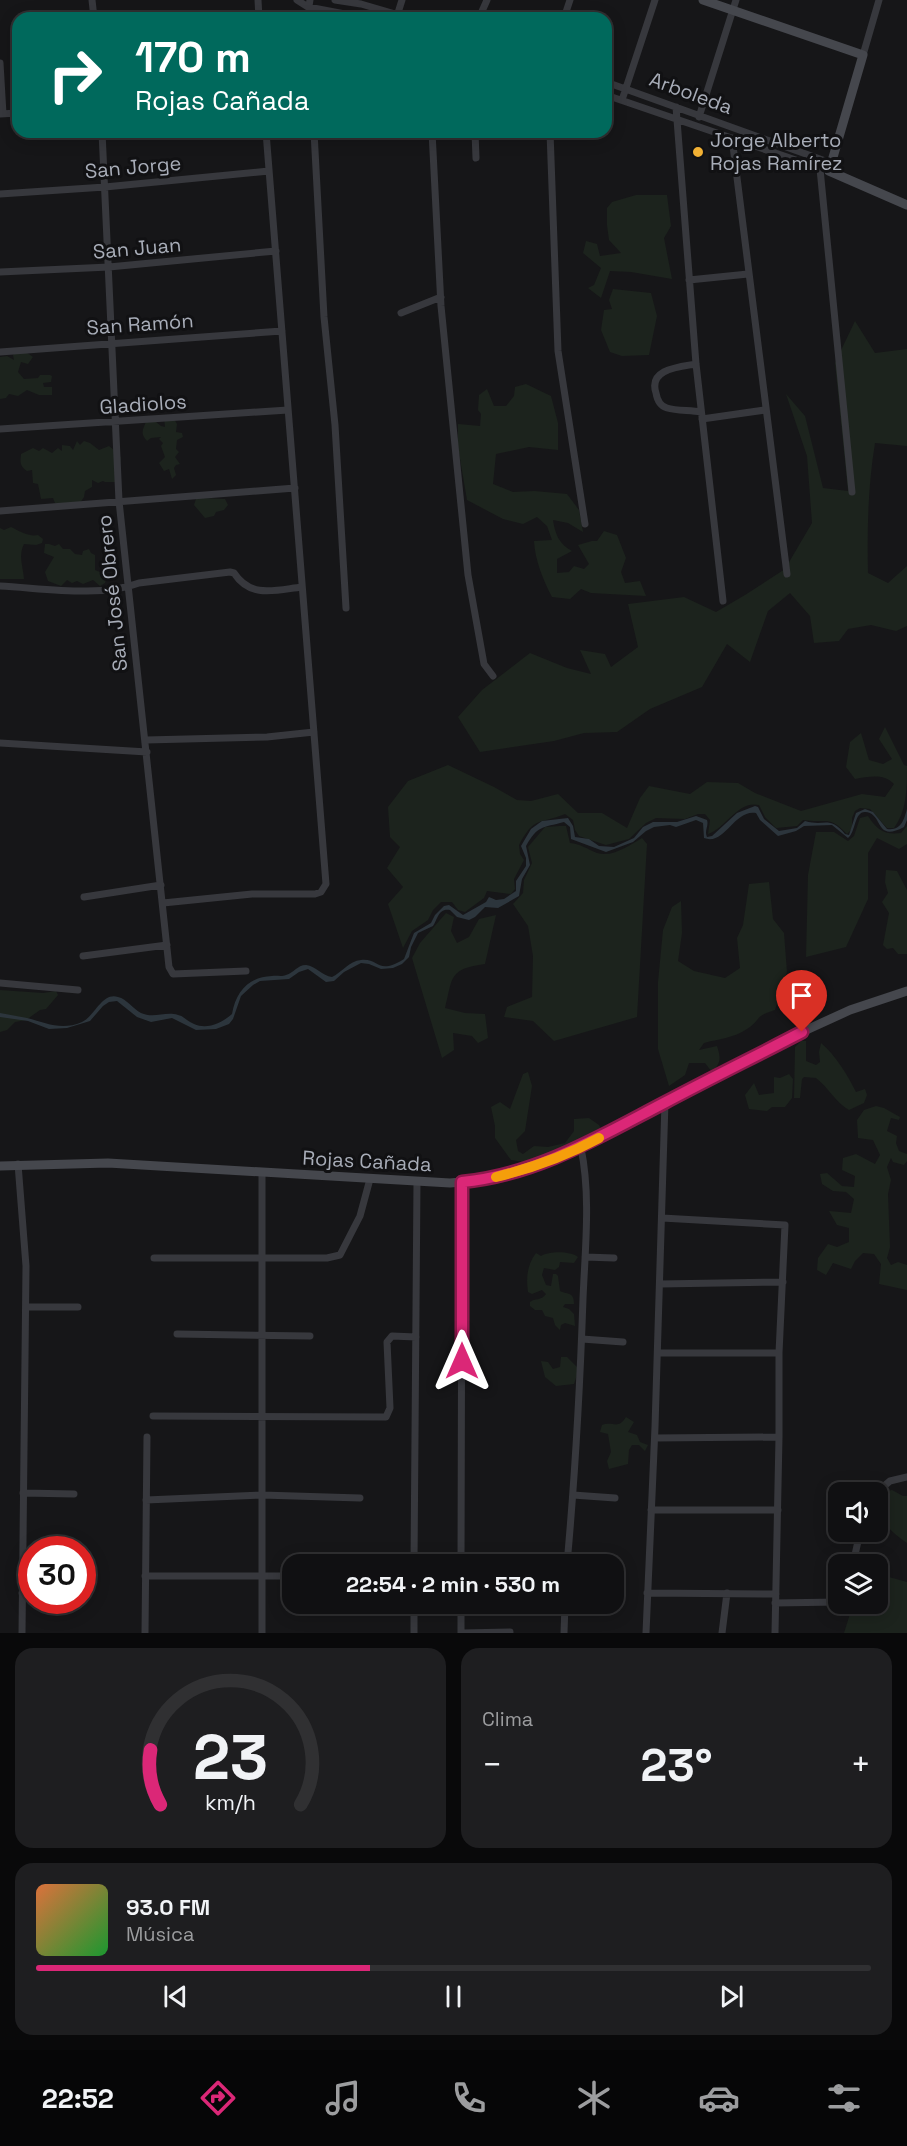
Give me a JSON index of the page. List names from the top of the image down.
{
  "streets": {
    "main road": ["Arboleda", "Rojas Cañada"],
    "street": [
      "San Jorge",
      "San Juan",
      "San Ramón",
      "Gladiolos",
      "San José Obrero"
    ]
  },
  "crossings": [
    ["San Jorge", "San José Obrero"],
    ["San Juan", "San José Obrero"],
    ["San Ramón", "San José Obrero"],
    ["Gladiolos", "San José Obrero"]
  ],
  "places": ["Jorge Alberto Rojas Ramírez"],
  "page": {
    "turn": ["170 m", "Rojas Cañada"],
    "limit": "30",
    "trip": "22:54 · 2 min · 530 m",
    "tile": "Clima",
    "heat": ["−", "23°", "+"],
    "song": ["93.0 FM", "Música"],
    "tabs": "22:52",
    "gauge": ["23", "km/h"]
  }
}
